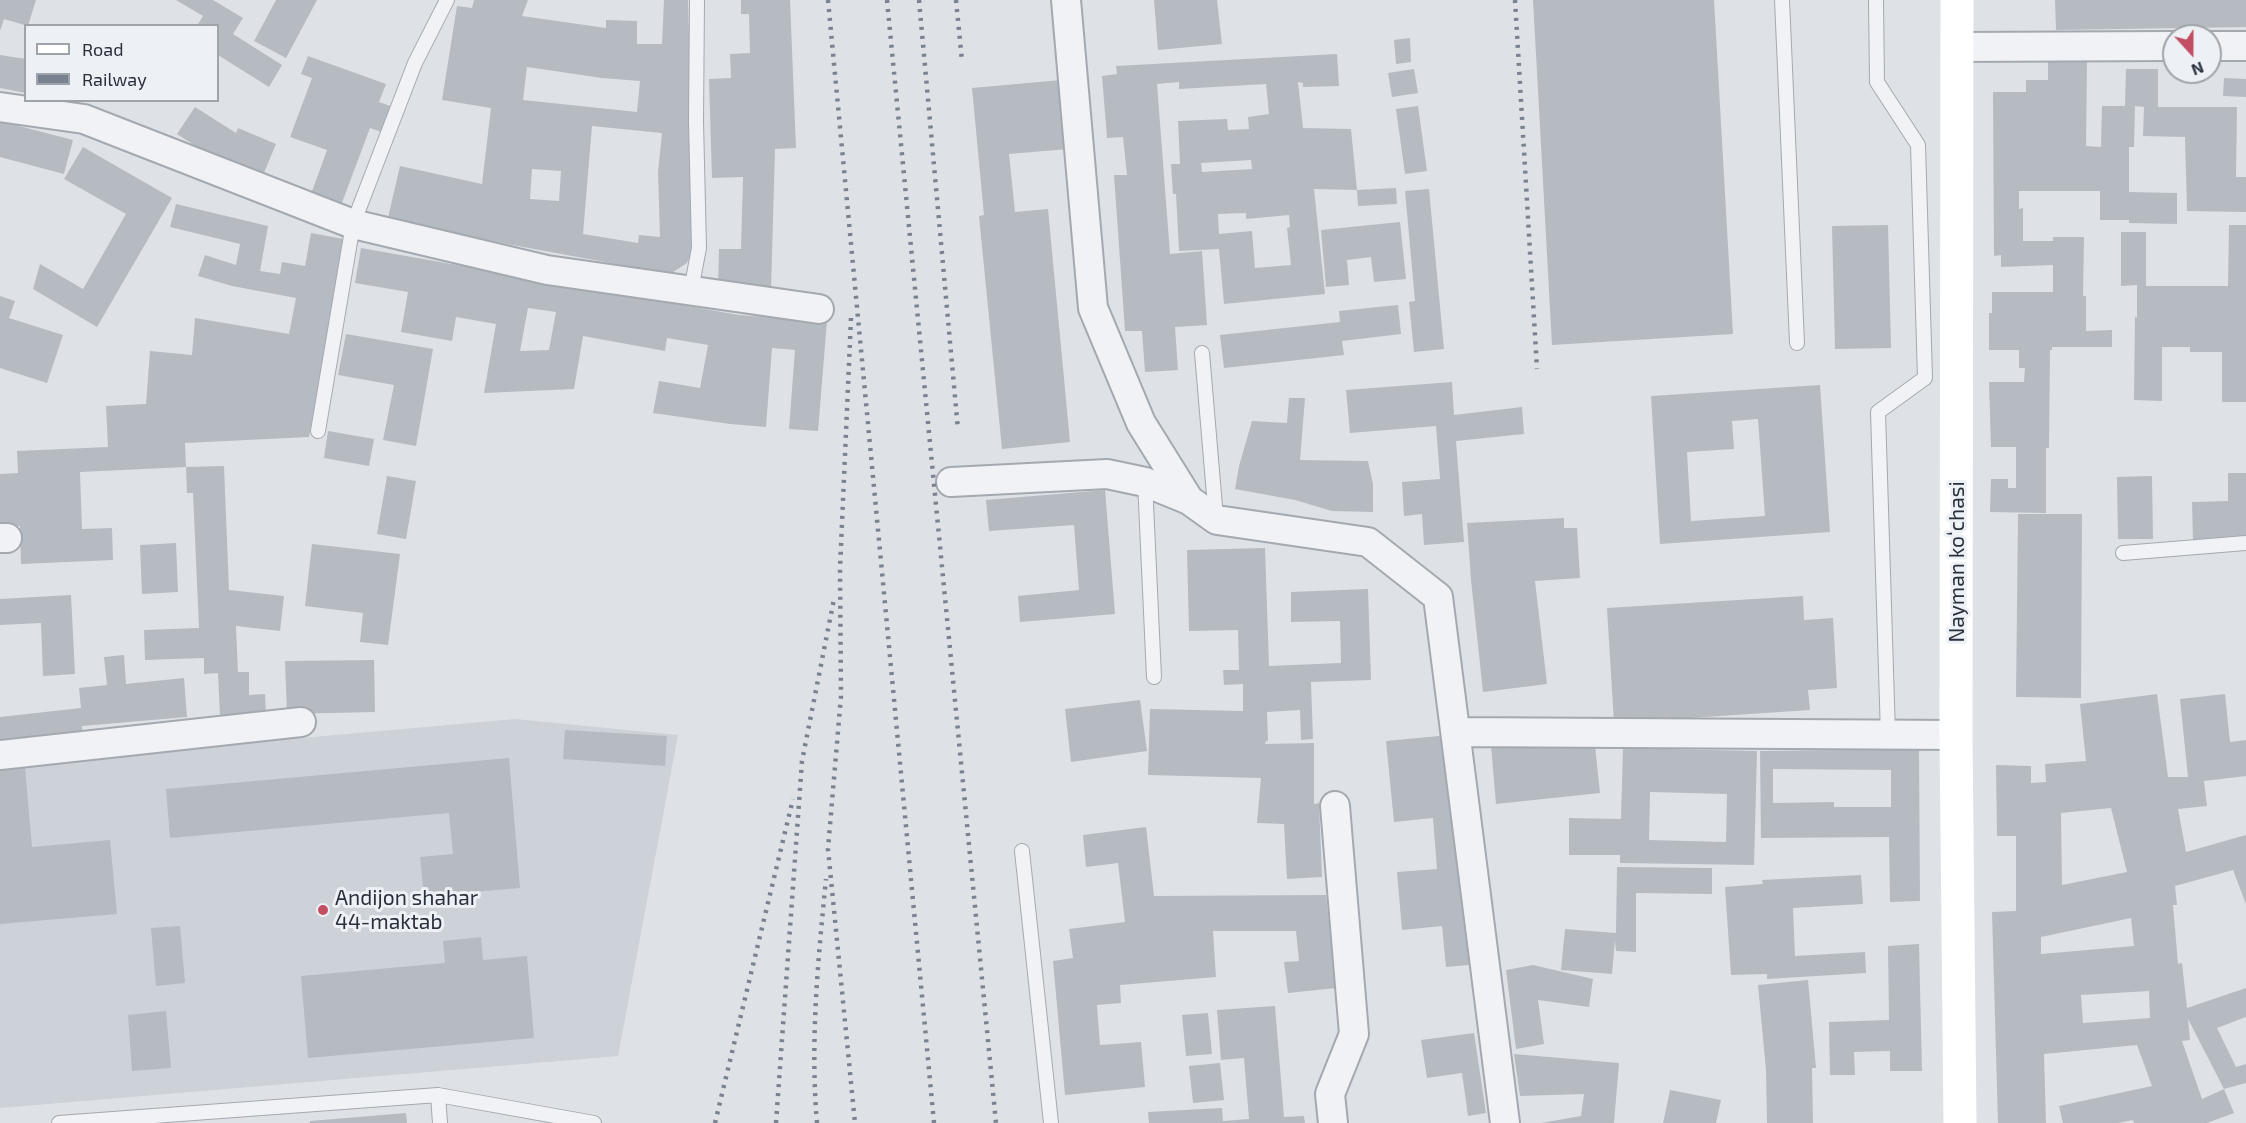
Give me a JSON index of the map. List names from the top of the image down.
{
  "streets": {
    "main road": ["Nayman koʻchasi"]
  },
  "places": ["Andijon shahar 44-maktab"],
  "legend": ["Road", "Railway"],
  "north": "bottom"
}
